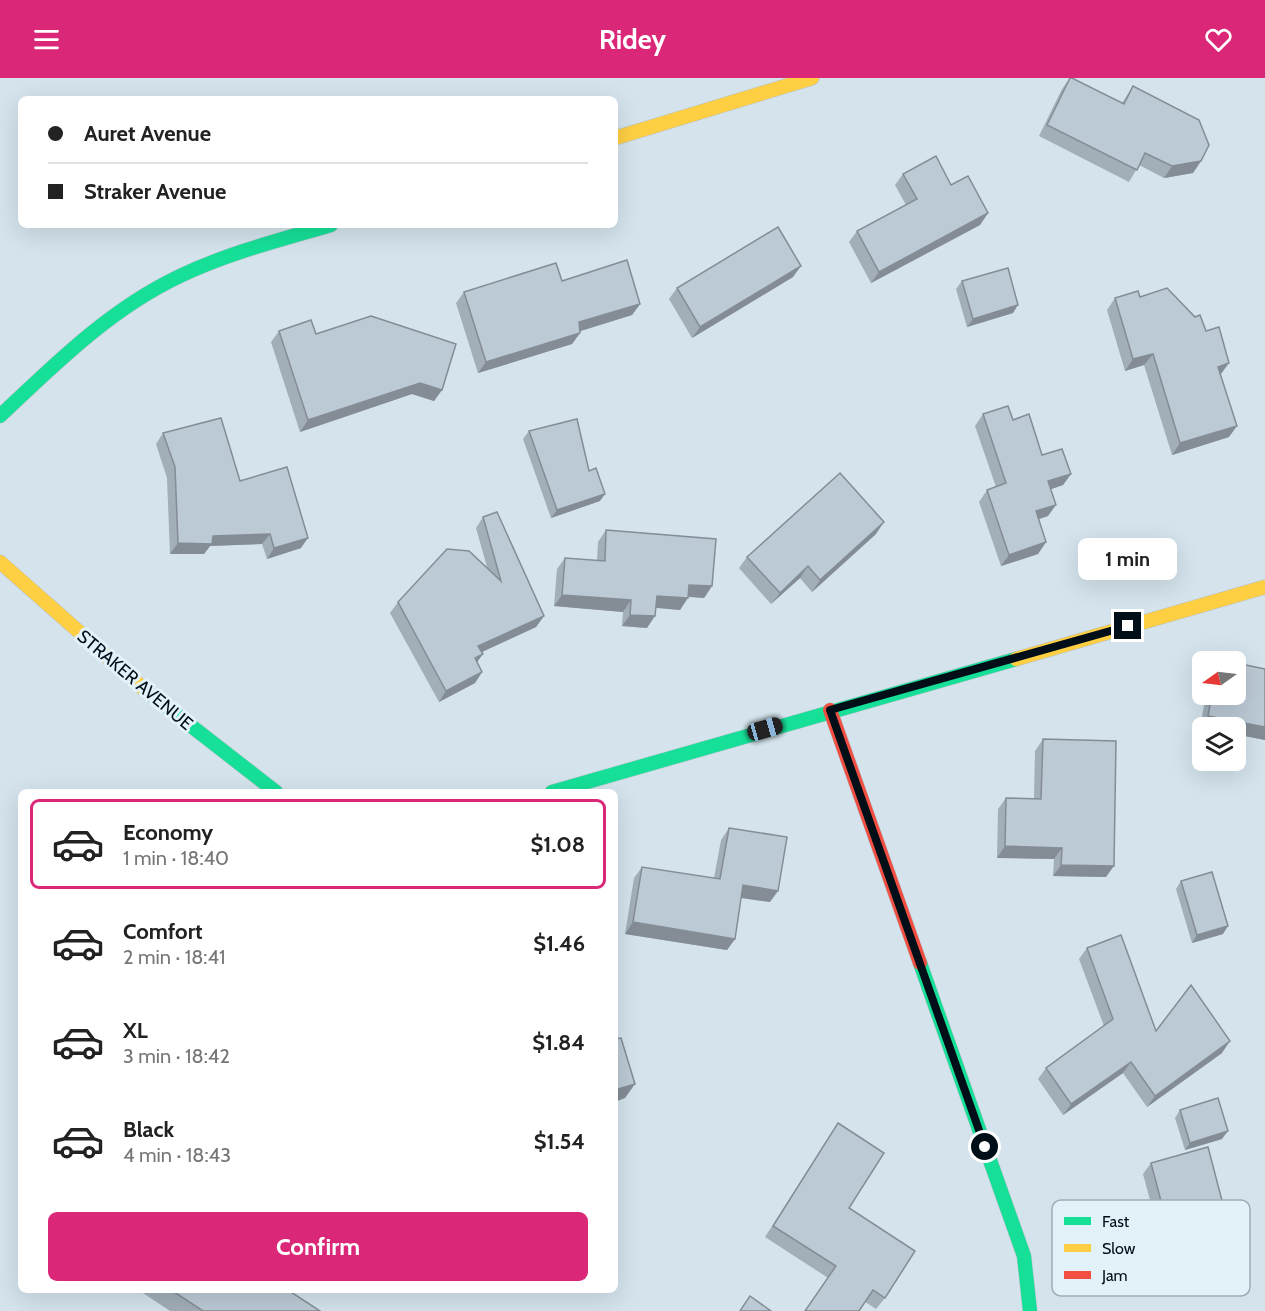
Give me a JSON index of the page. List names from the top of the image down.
{
  "streets": {
    "street": ["STRAKER AVENUE"]
  },
  "legend": ["Fast", "Slow", "Jam"],
  "north": "left",
  "page": {
    "header": "Ridey",
    "banner": ["Auret Avenue", "Straker Avenue"],
    "bubble": "1 min",
    "list": [
      {
        "name": "Economy",
        "note": "1 min · 18:40",
        "value": "$1.08"
      },
      {
        "name": "Comfort",
        "note": "2 min · 18:41",
        "value": "$1.46"
      },
      {
        "name": "XL",
        "note": "3 min · 18:42",
        "value": "$1.84"
      },
      {
        "name": "Black",
        "note": "4 min · 18:43",
        "value": "$1.54"
      }
    ],
    "buttons": "Confirm"
  }
}
